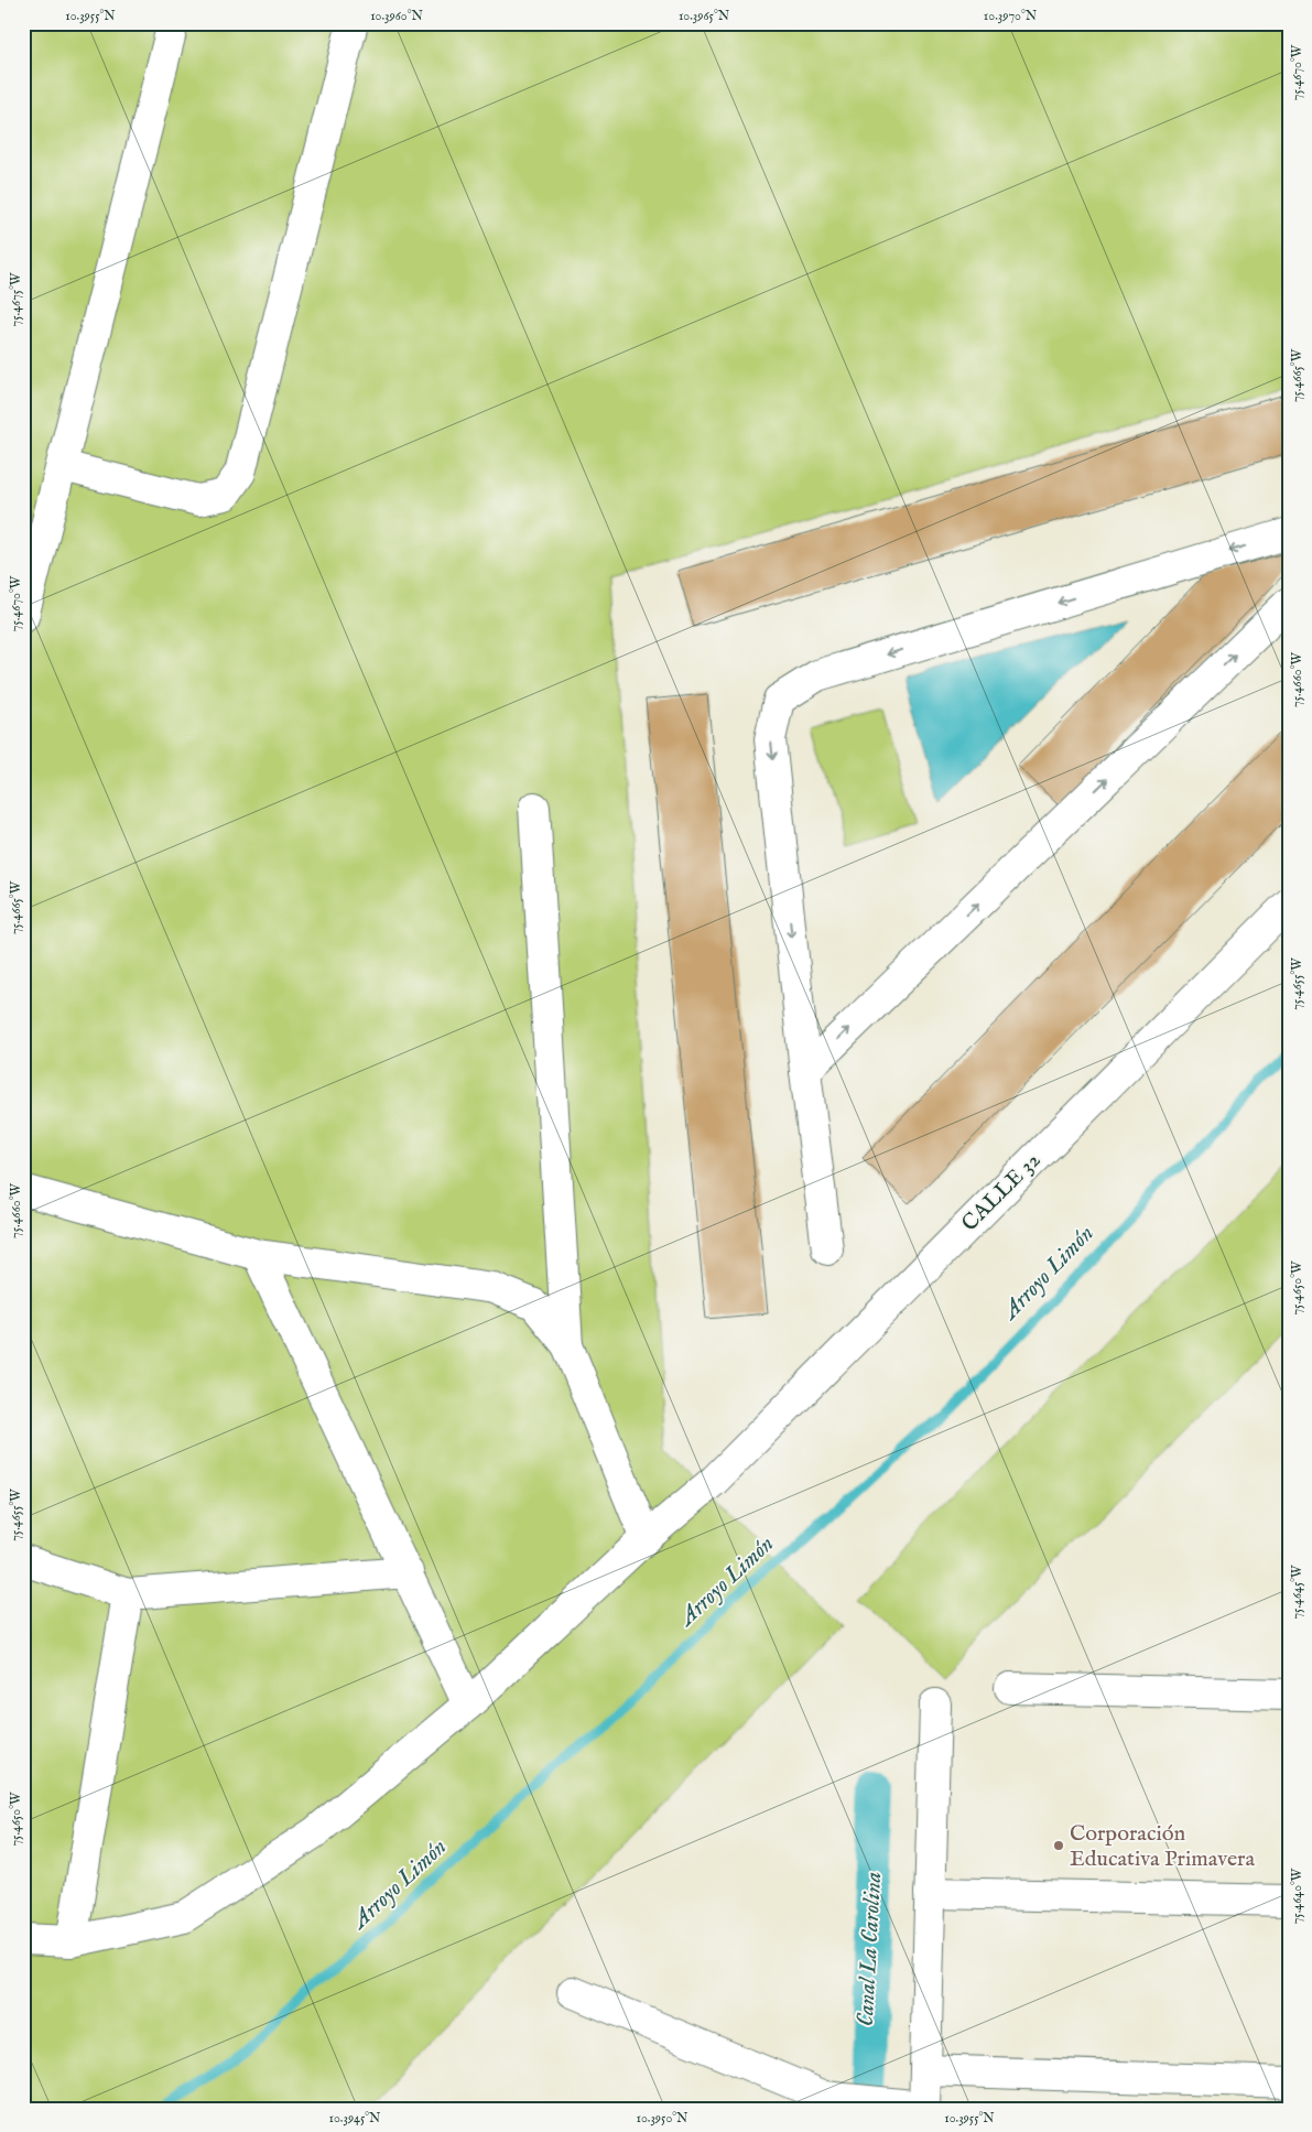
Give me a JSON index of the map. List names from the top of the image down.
{
  "streets": {
    "street": ["CALLE 32"]
  },
  "water": ["Arroyo Limón", "Canal La Carolina"],
  "places": ["Corporación Educativa Primavera"],
  "coordinates": [
    "10.3955°N",
    "10.3960°N",
    "10.3965°N",
    "10.3970°N",
    "75.4670°W",
    "75.4675°W",
    "75.4665°W",
    "75.4660°W",
    "75.4655°W",
    "75.4650°W",
    "75.4645°W",
    "75.4640°W",
    "10.3945°N",
    "10.3950°N"
  ]
}
